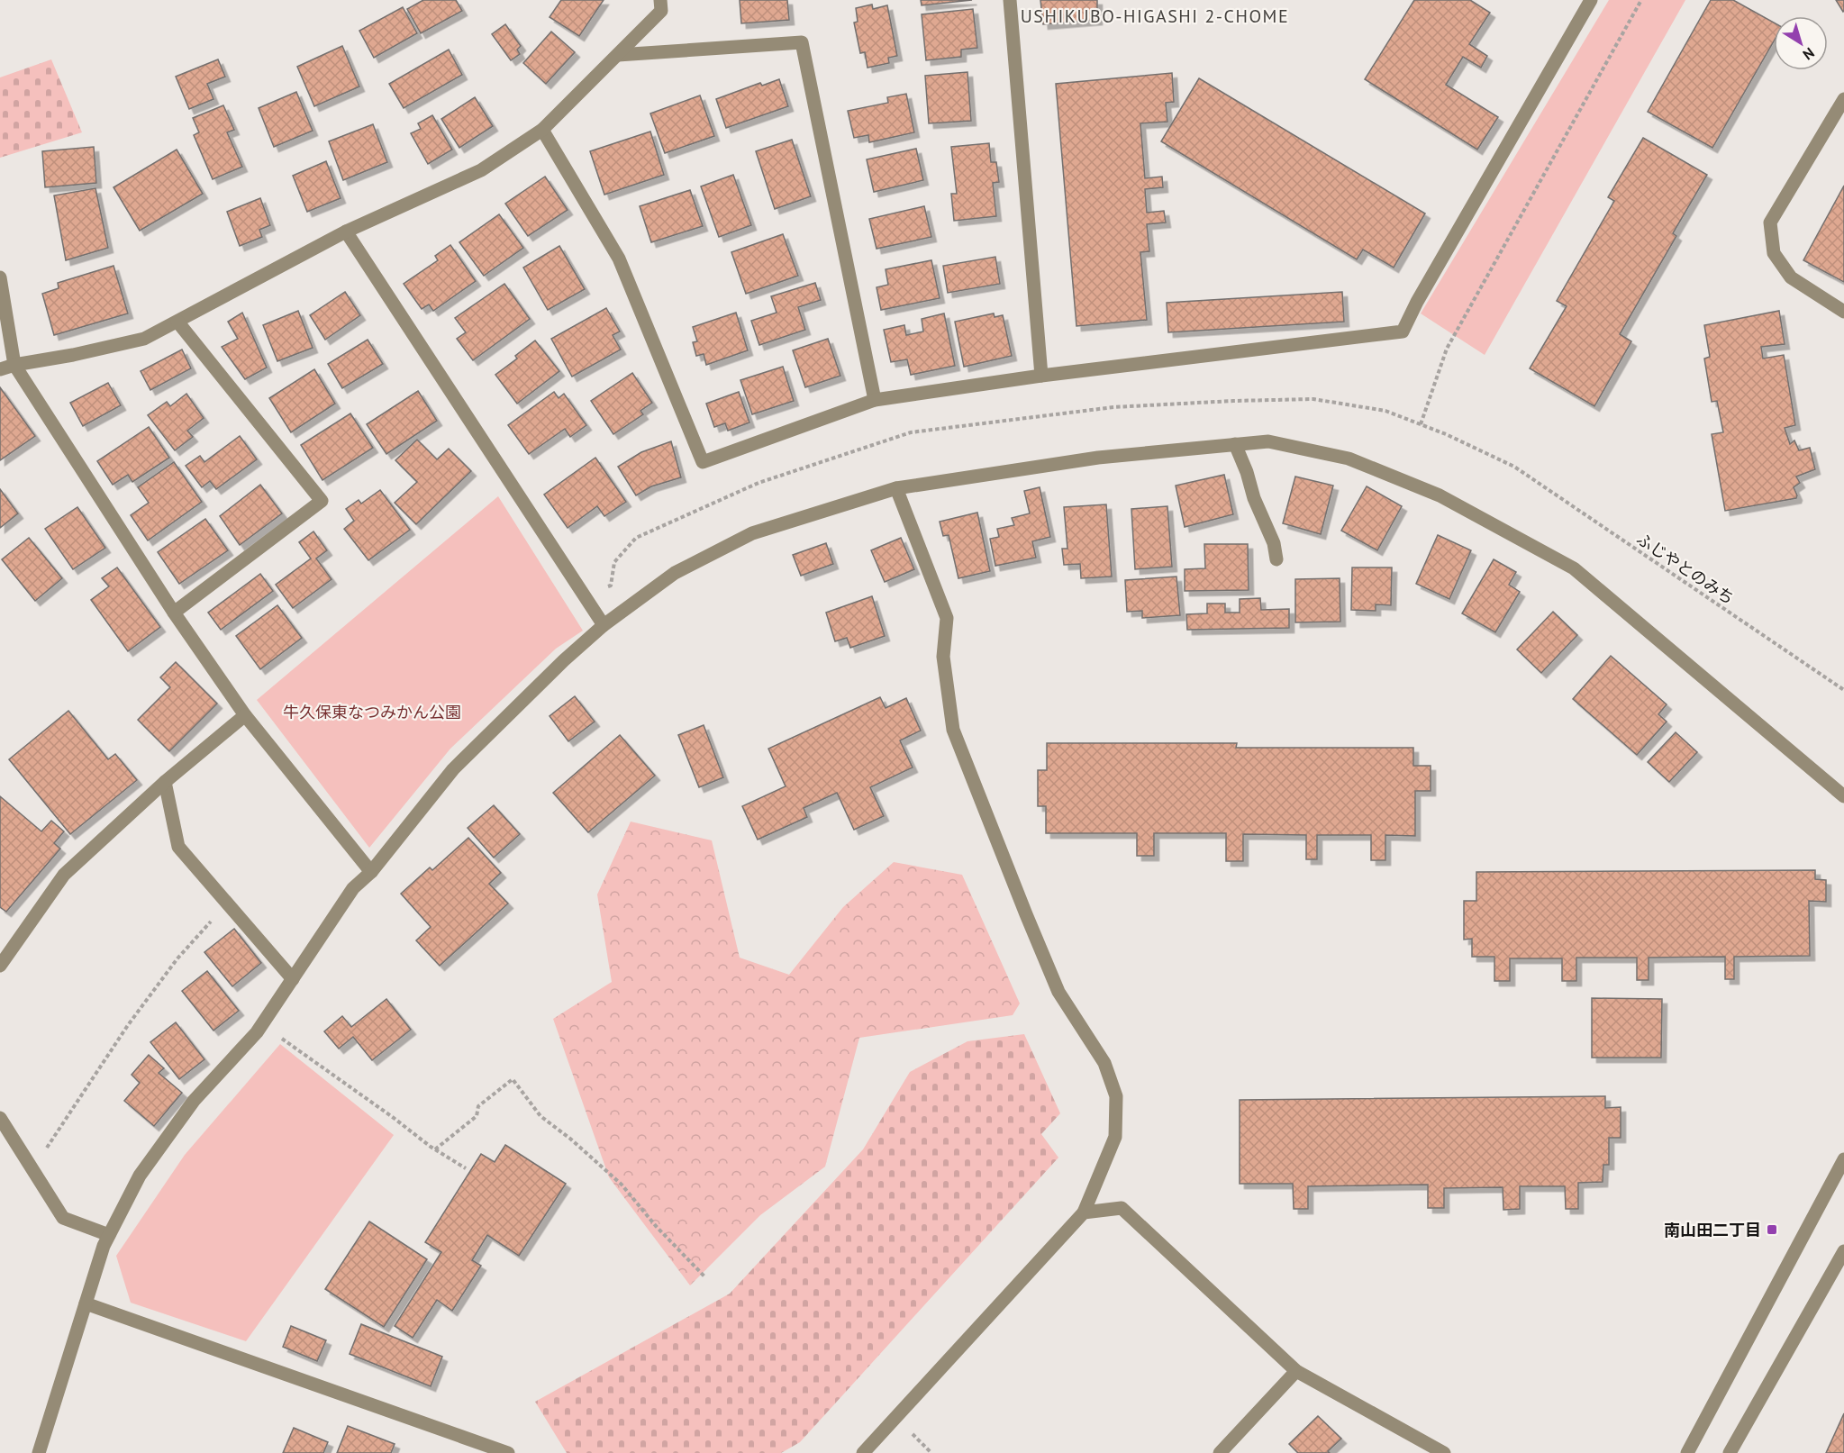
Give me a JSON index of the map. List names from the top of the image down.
{
  "streets": {
    "path": ["ふじやとのみち"]
  },
  "districts": ["USHIKUBO-HIGASHI 2-CHOME"],
  "parks": ["牛久保東なつみかん公園"],
  "places": {
    "transit": ["南山田二丁目"]
  },
  "north": "bottom right"
}
